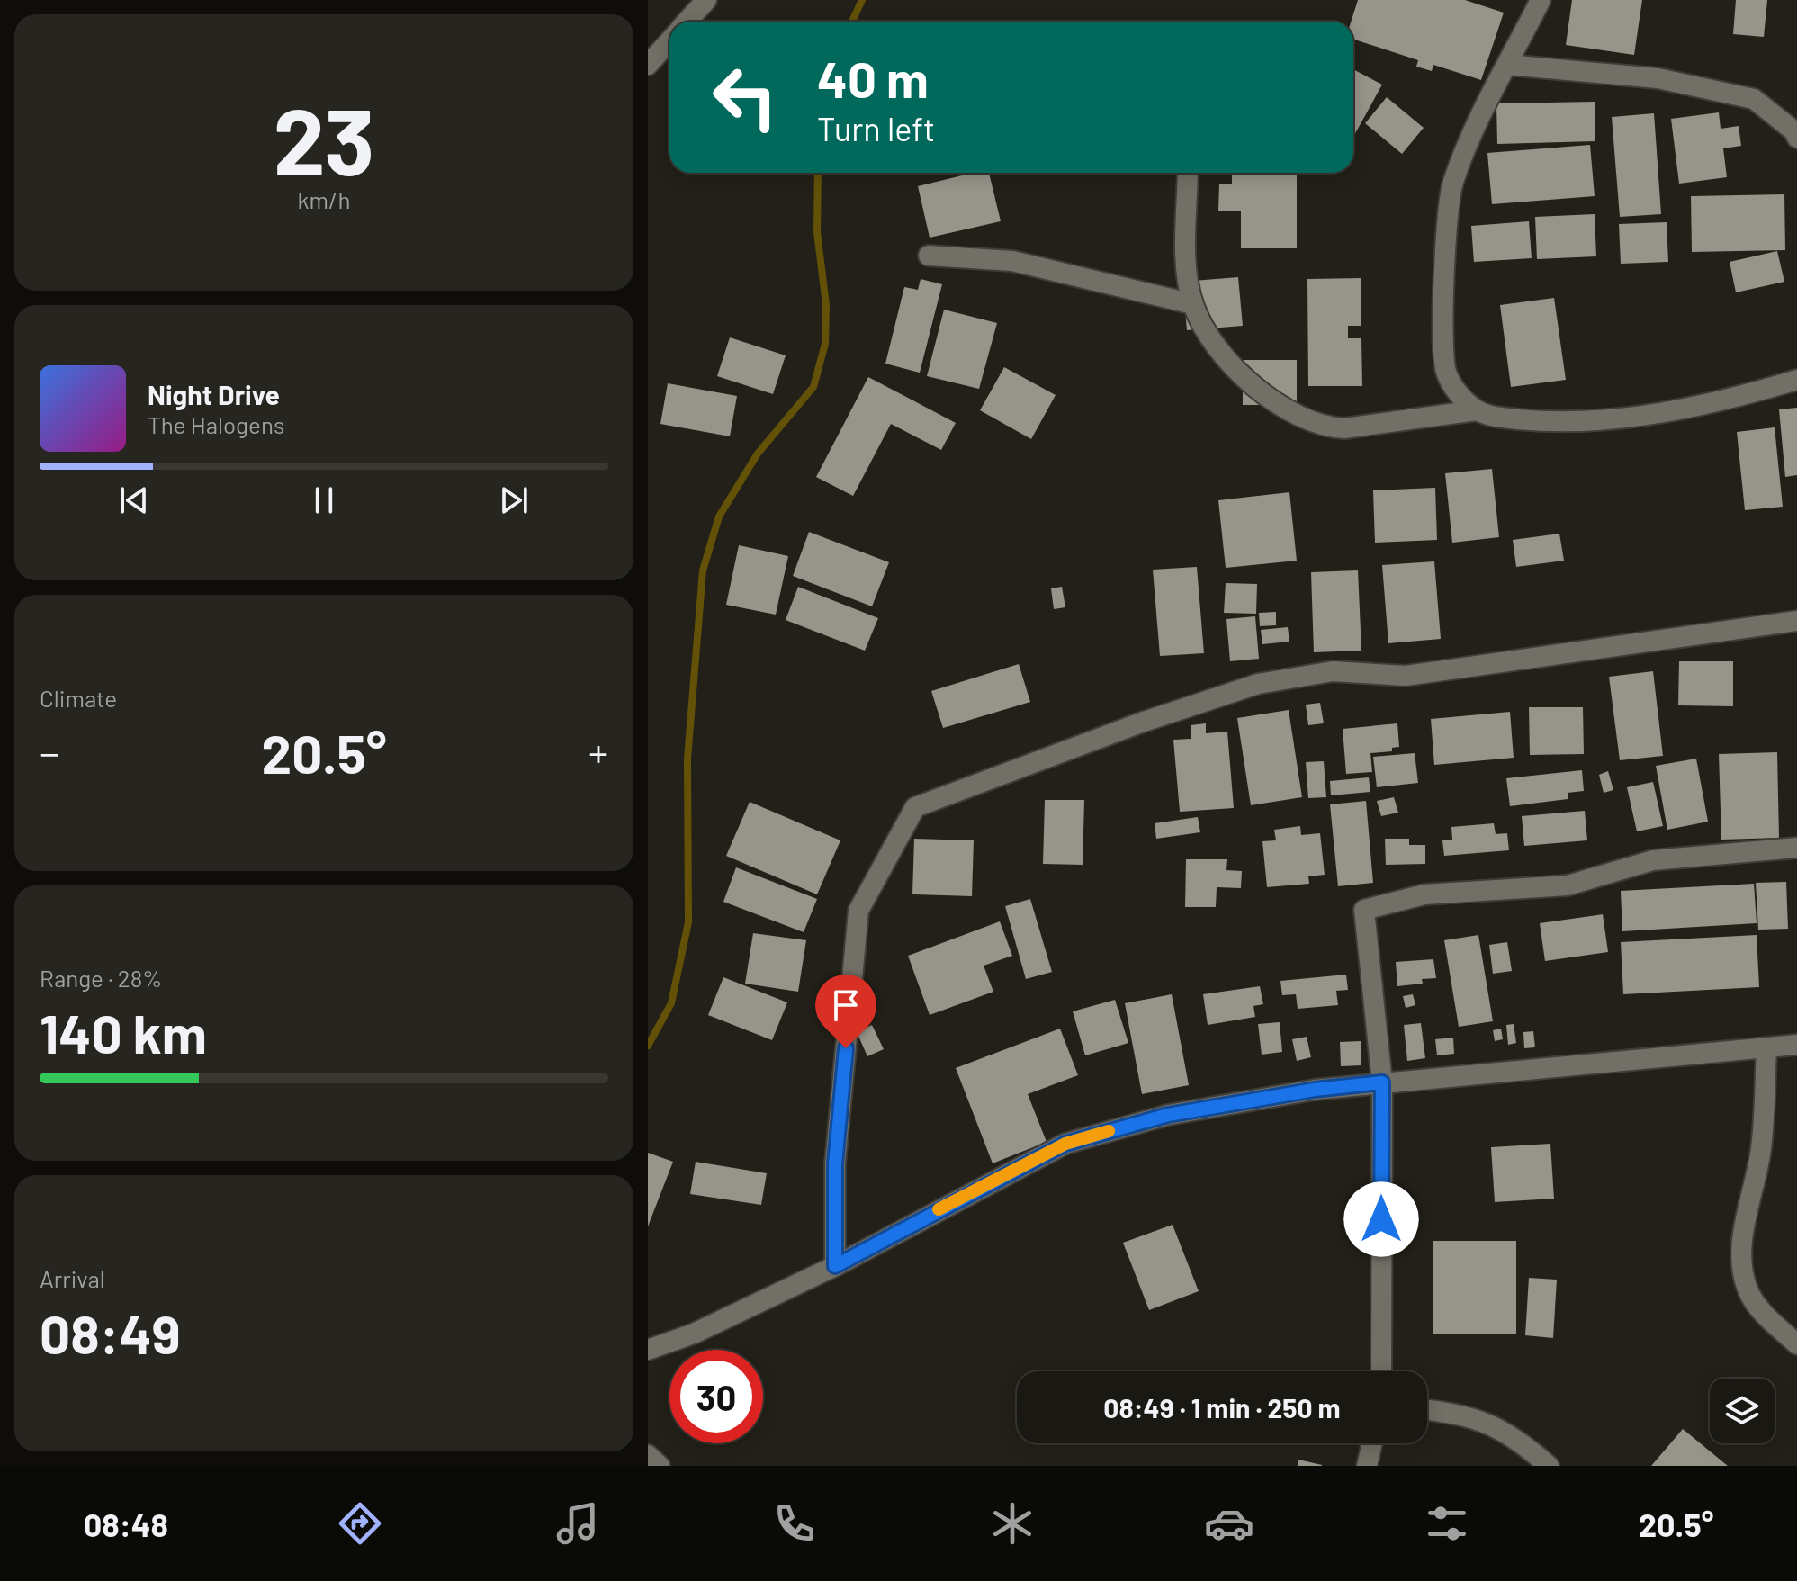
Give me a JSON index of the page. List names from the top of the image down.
{
  "page": {
    "tile": [
      ["23", "km/h"],
      "Climate",
      ["Range · 28%", "140 km"],
      ["Arrival", "08:49"]
    ],
    "turn": ["40 m", "Turn left"],
    "song": ["Night Drive", "The Halogens"],
    "heat": ["−", "20.5°", "+"],
    "limit": "30",
    "trip": "08:49 · 1 min · 250 m",
    "tabs": ["08:48", "20.5°"]
  }
}
